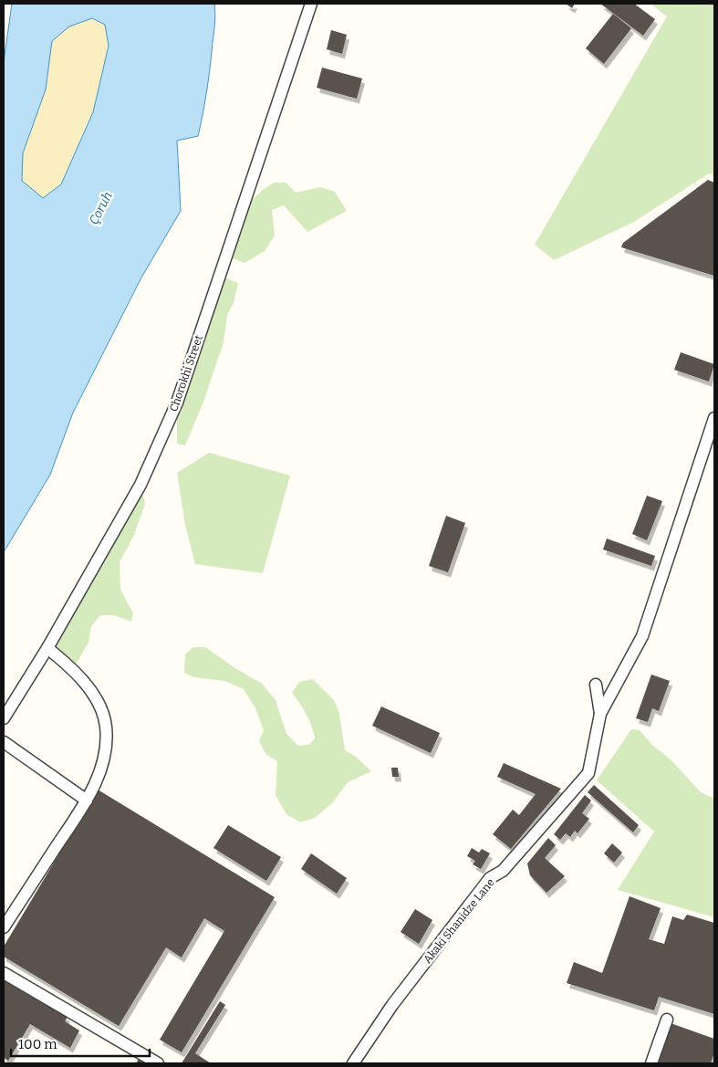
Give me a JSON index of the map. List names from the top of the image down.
{
  "streets": {
    "street": ["Chorokhi Street", "Akaki Shanidze Lane"]
  },
  "water": ["Çoruh"],
  "scale_bar": "100 m"
}
